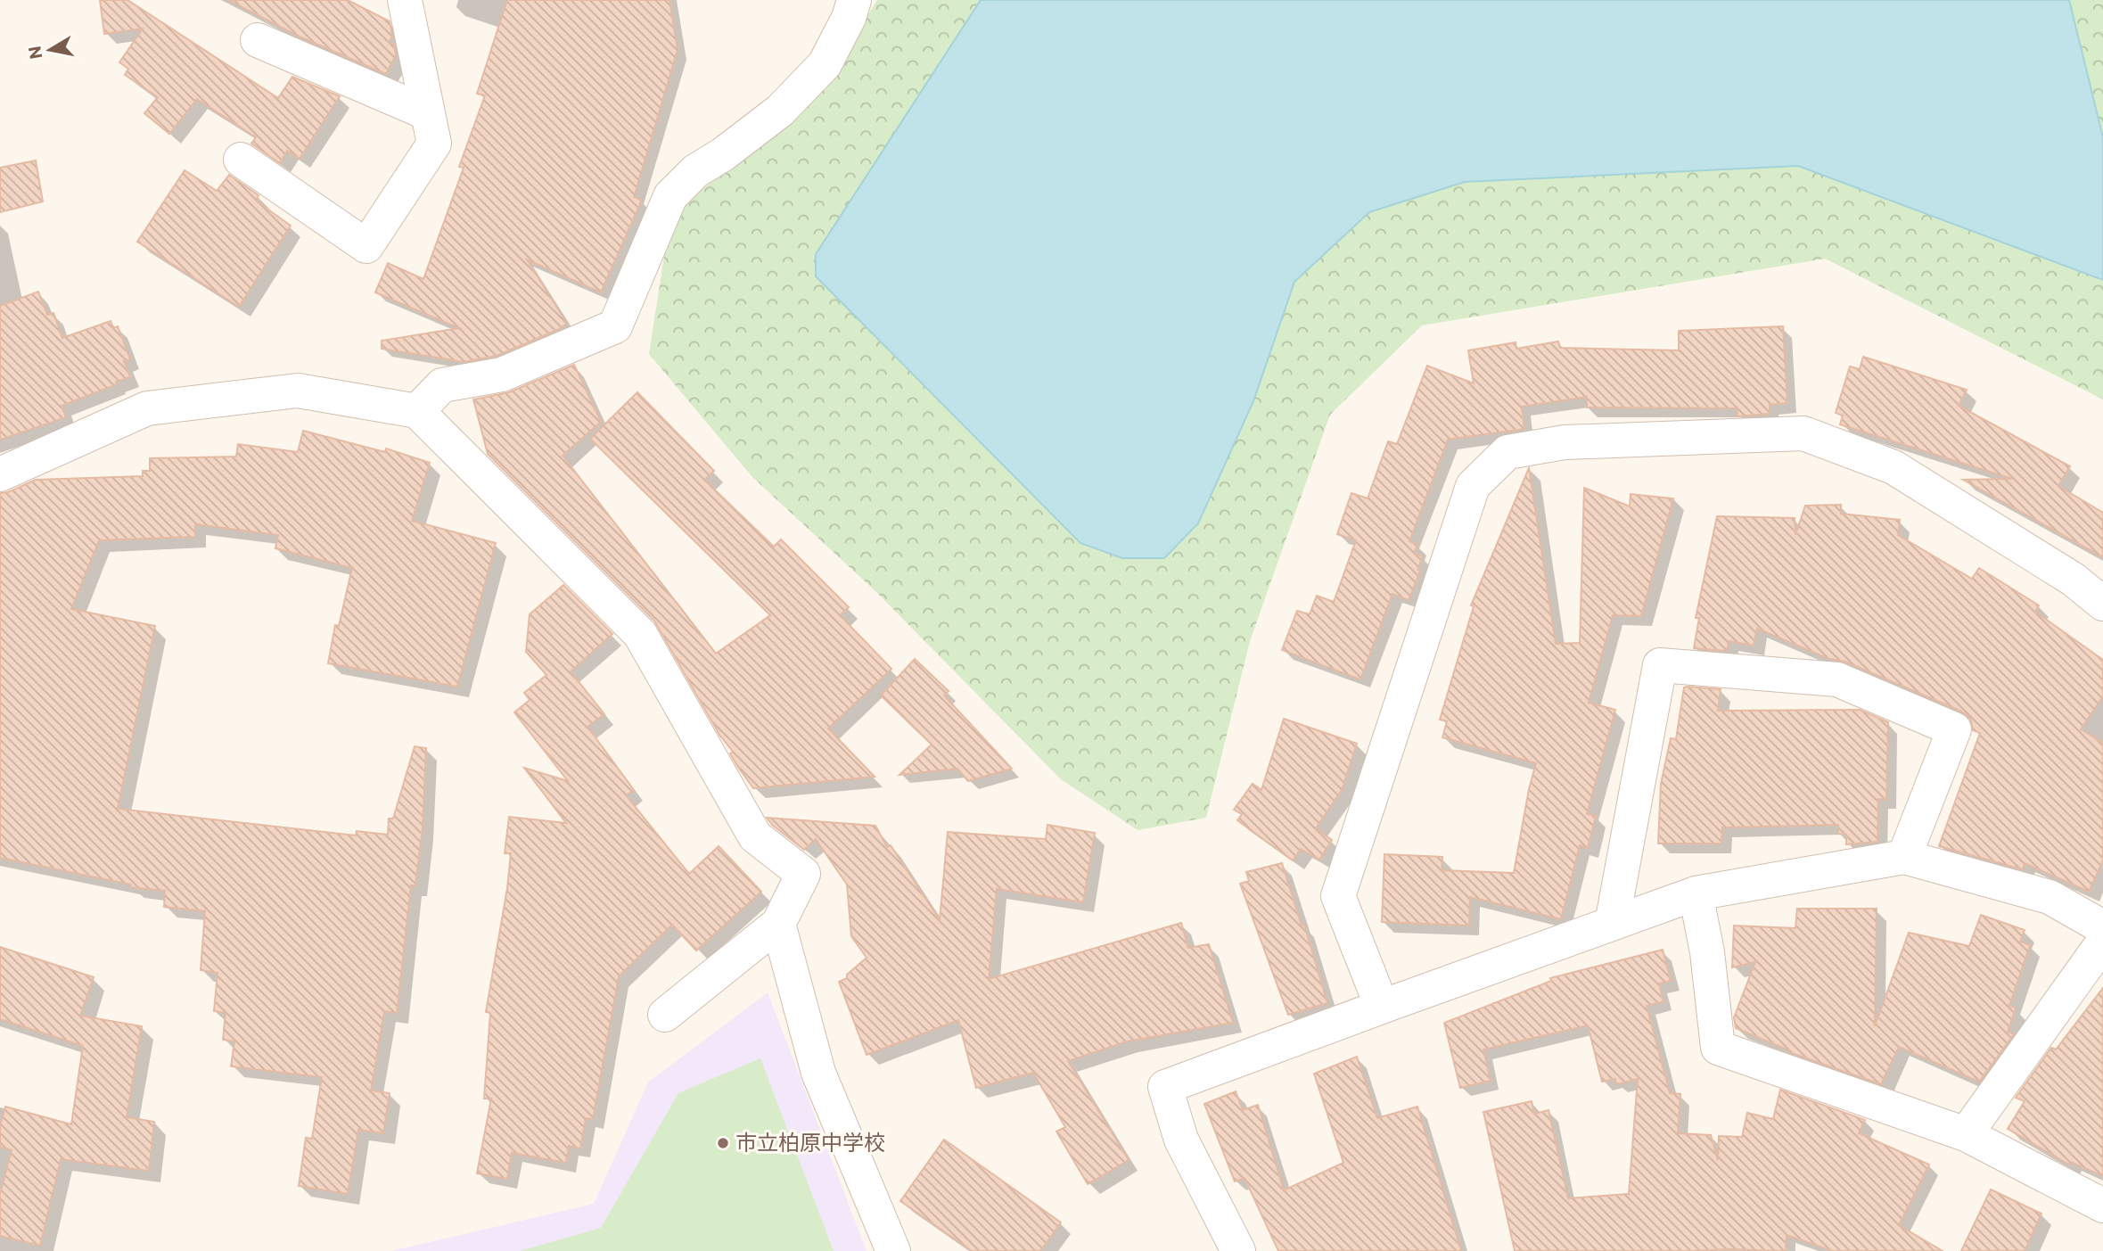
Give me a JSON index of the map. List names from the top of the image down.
{
  "places": ["市立柏原中学校"],
  "north": "left"
}
